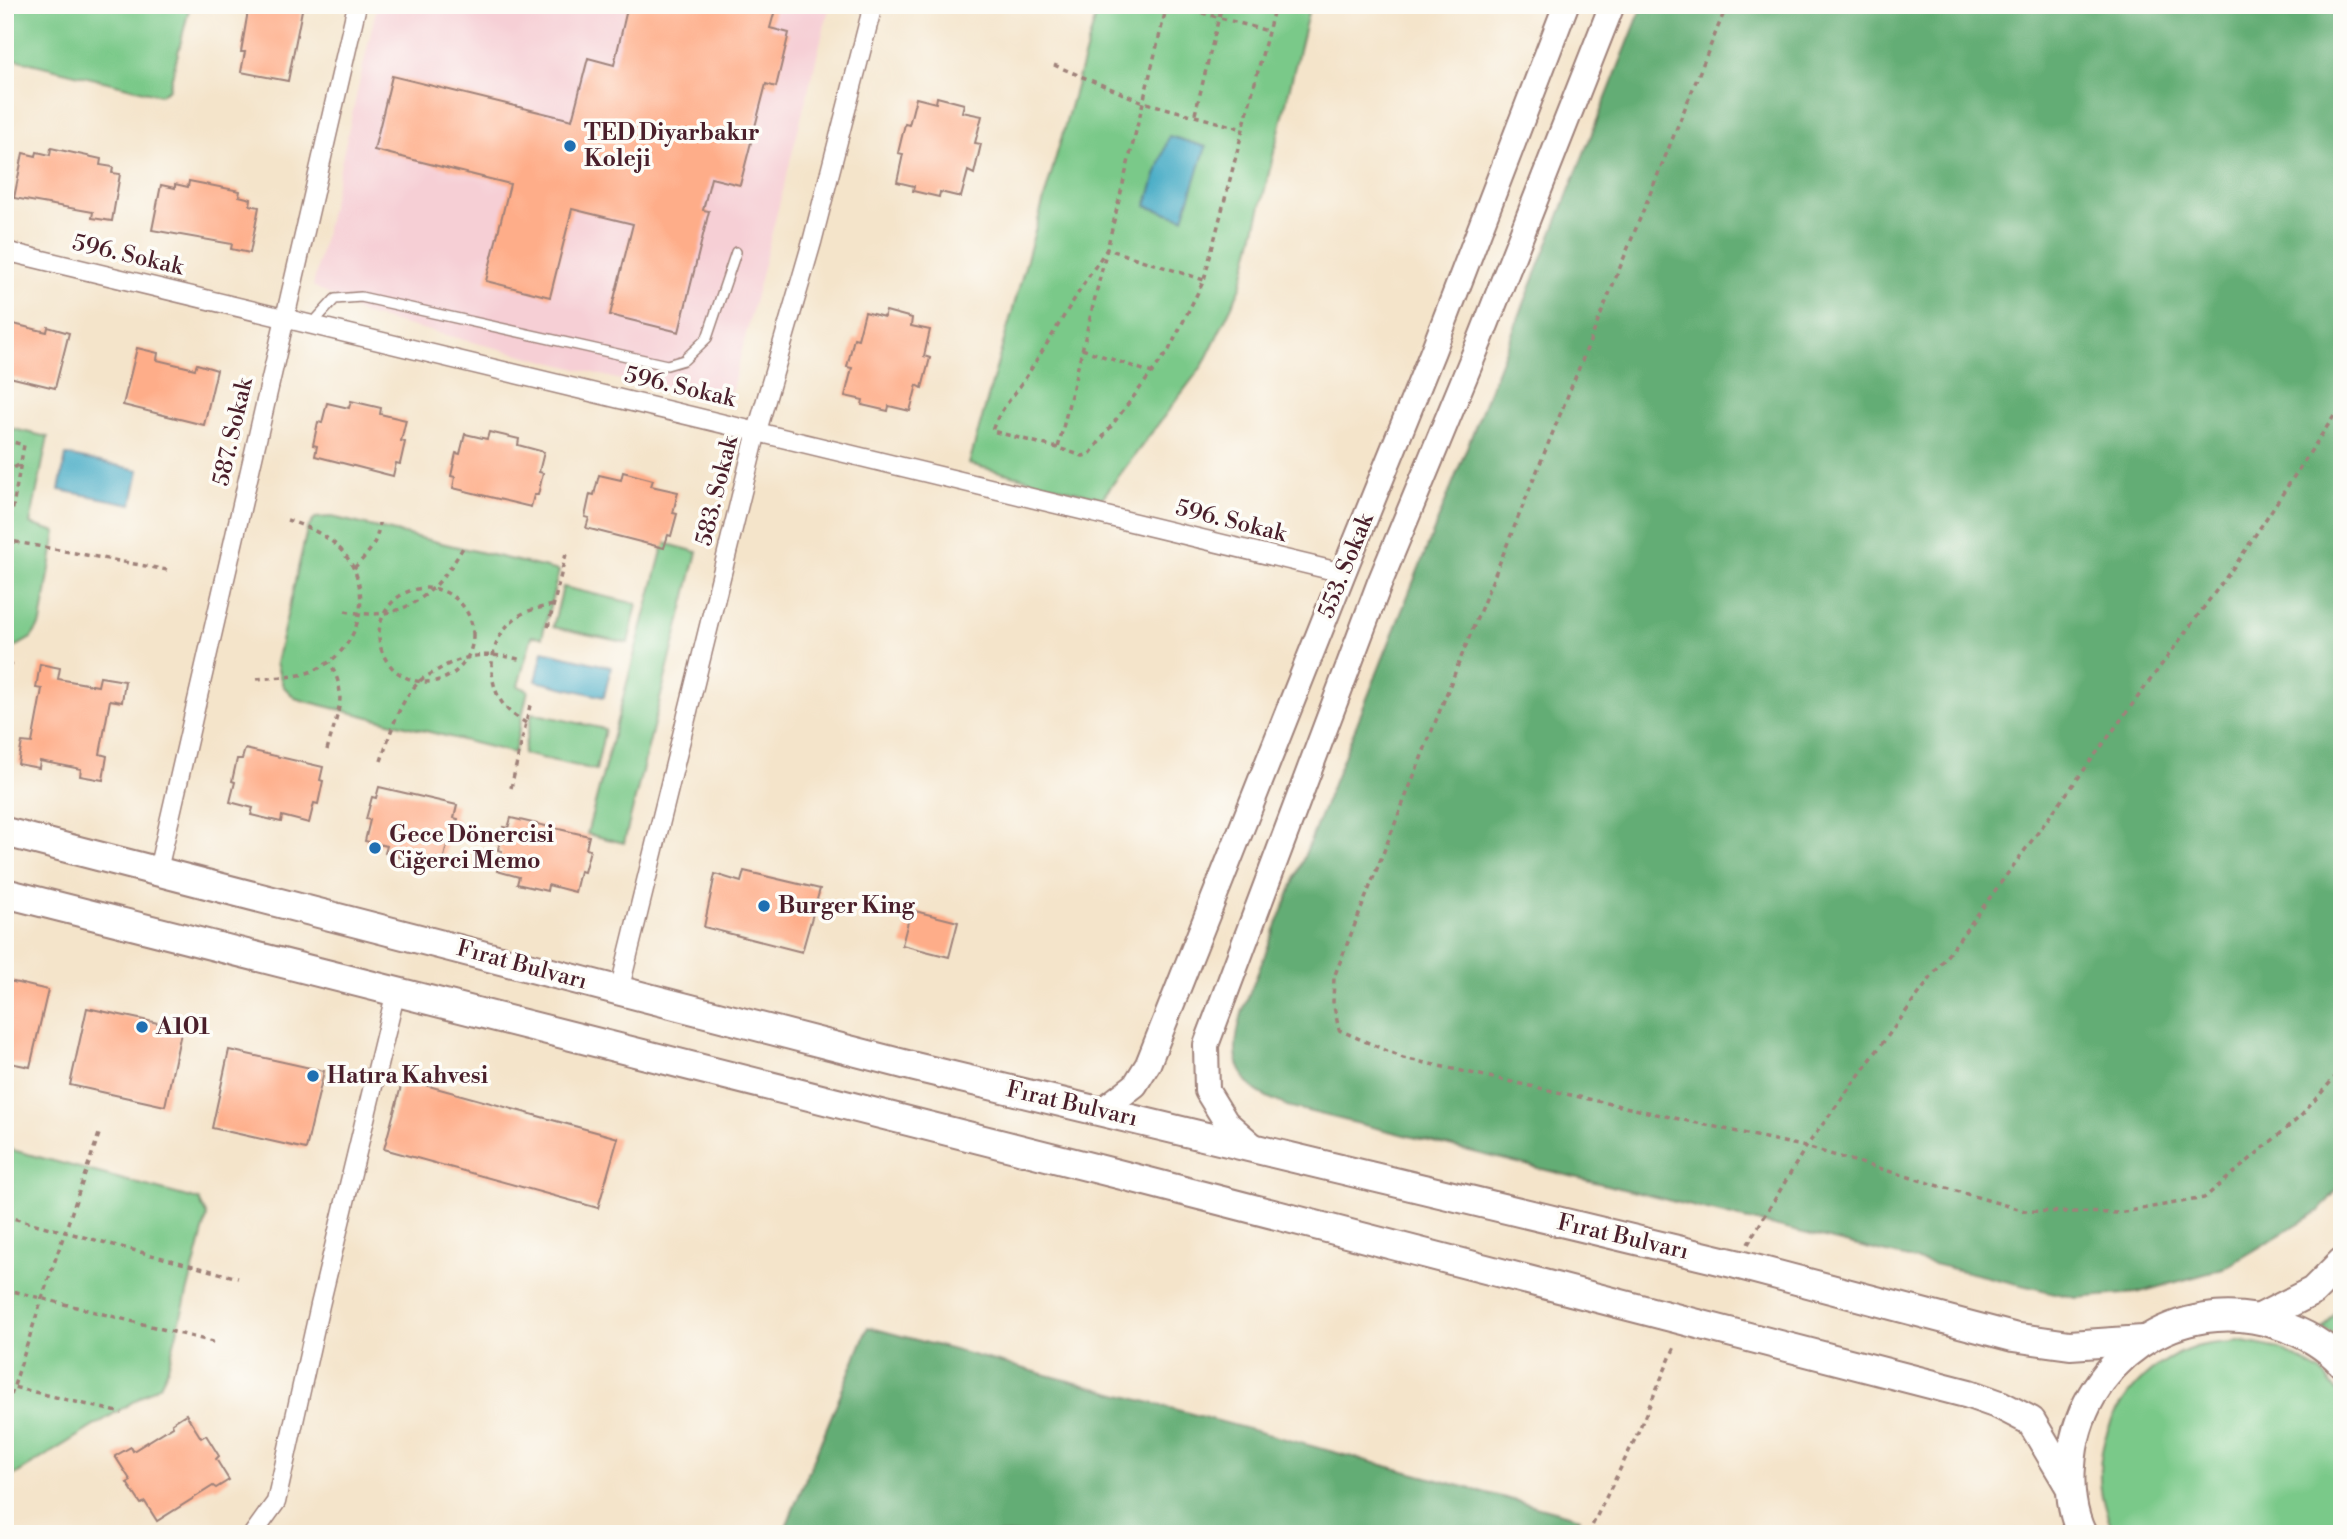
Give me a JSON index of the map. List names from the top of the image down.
{
  "streets": {
    "main road": ["553. Sokak", "Fırat Bulvarı"],
    "street": ["596. Sokak", "587. Sokak", "583. Sokak"]
  },
  "crossings": [
    ["596. Sokak", "587. Sokak"],
    ["596. Sokak", "583. Sokak"],
    ["596. Sokak", "553. Sokak"],
    ["587. Sokak", "Fırat Bulvarı"],
    ["583. Sokak", "Fırat Bulvarı"],
    ["553. Sokak", "Fırat Bulvarı"]
  ],
  "places": [
    "TED Diyarbakır Koleji",
    "Gece Dönercisi Ciğerci Memo",
    "Burger King",
    "A101",
    "Hatıra Kahvesi"
  ]
}
